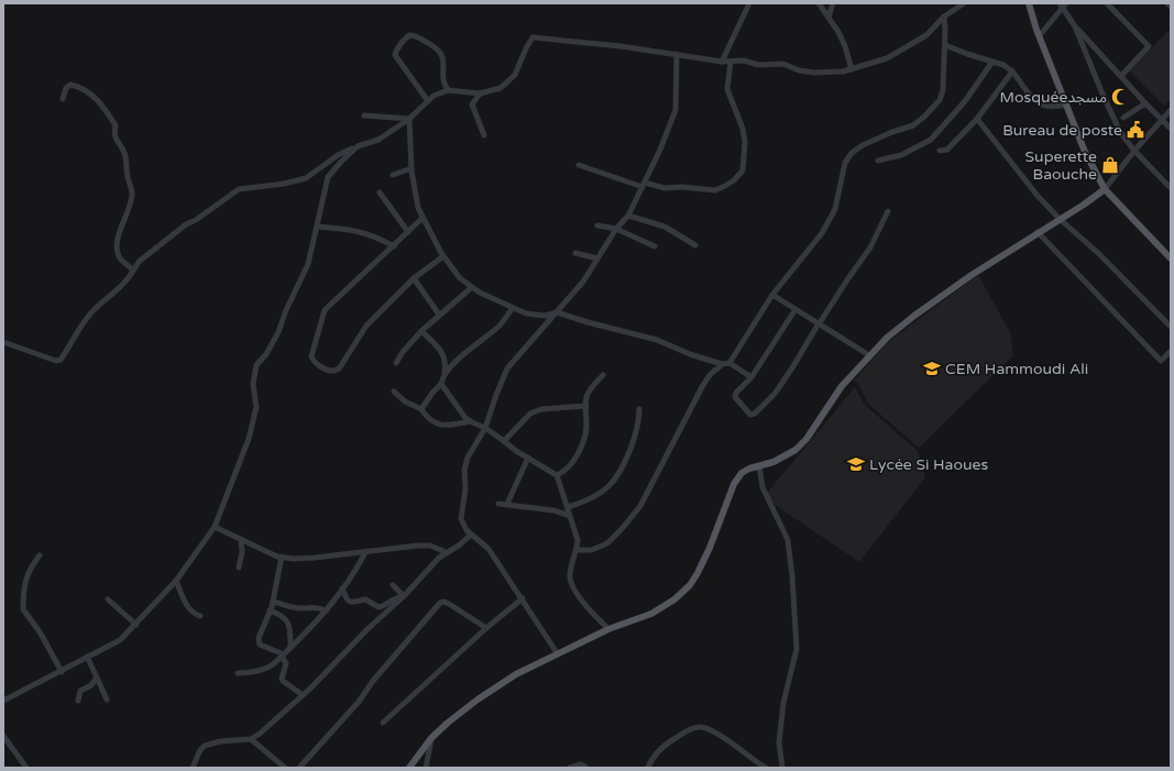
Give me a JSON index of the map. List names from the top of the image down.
{
  "places": {
    "mosque": ["Mosquéeمسجد"],
    "public building": ["Bureau de poste"],
    "shop": ["Superette Baouche"],
    "school or university": ["CEM Hammoudi Ali", "Lycée Si Haoues"]
  }
}
